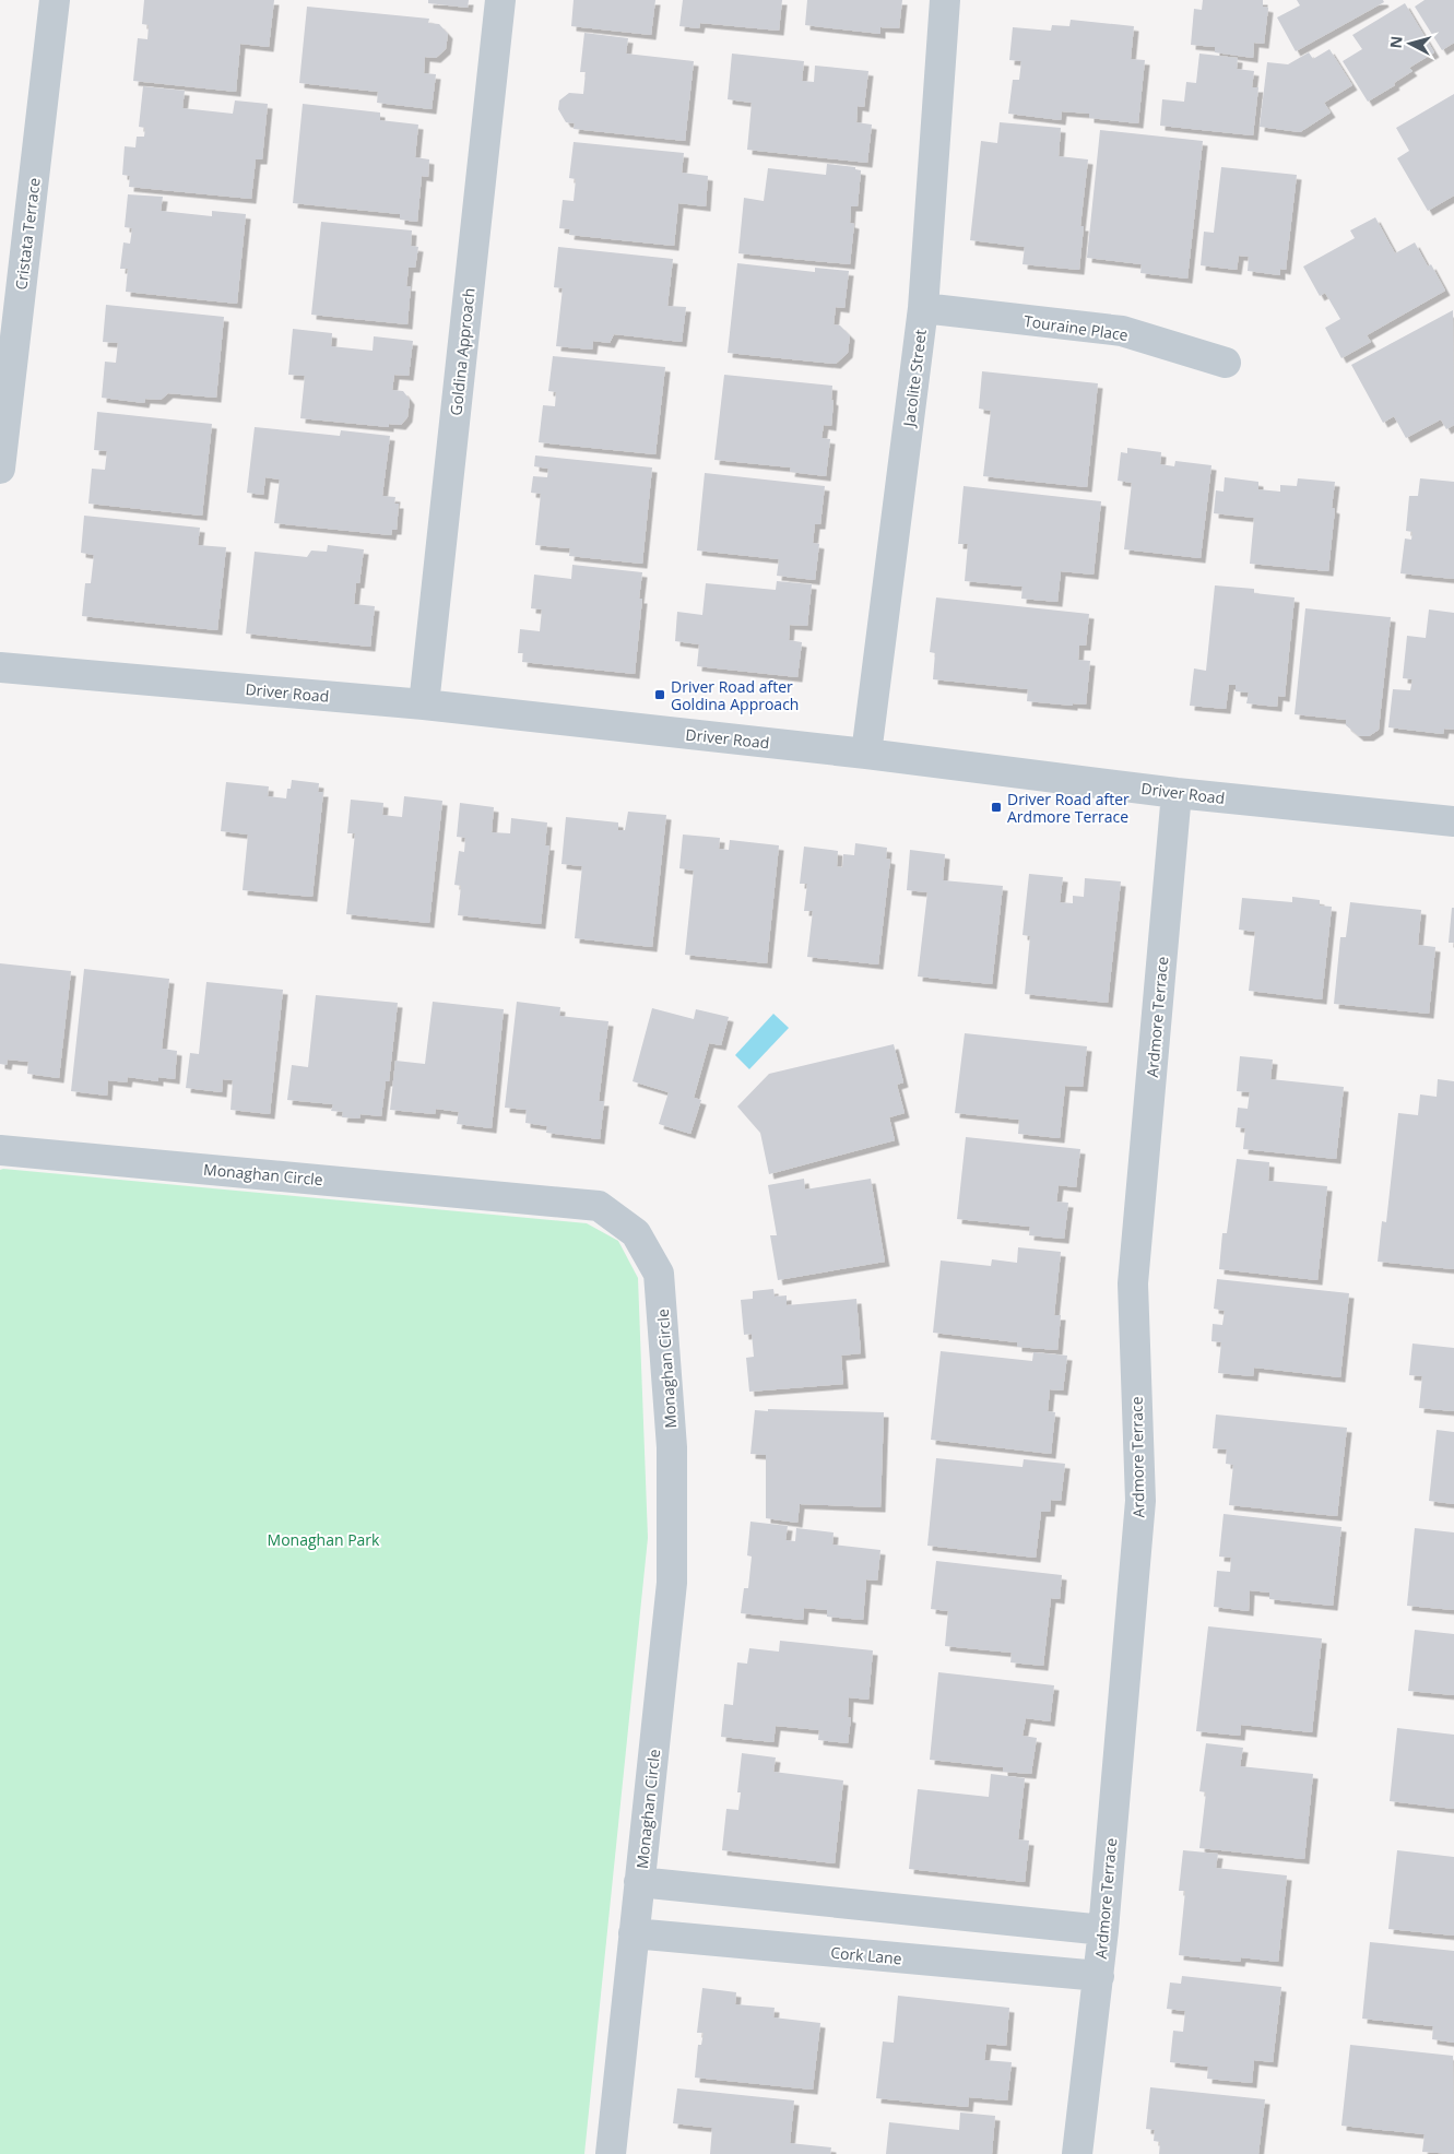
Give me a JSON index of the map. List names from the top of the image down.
{
  "streets": {
    "street": [
      "Cristata Terrace",
      "Touraine Place",
      "Goldina Approach",
      "Jacolite Street",
      "Driver Road",
      "Ardmore Terrace",
      "Monaghan Circle",
      "Cork Lane"
    ]
  },
  "crossings": [
    ["Touraine Place", "Jacolite Street"],
    ["Goldina Approach", "Driver Road"],
    ["Jacolite Street", "Driver Road"],
    ["Driver Road", "Ardmore Terrace"],
    ["Ardmore Terrace", "Cork Lane"],
    ["Monaghan Circle", "Cork Lane"]
  ],
  "parks": ["Monaghan Park"],
  "places": {
    "transit": ["Driver Road after Goldina Approach", "Driver Road after Ardmore Terrace"]
  },
  "north": "left"
}
